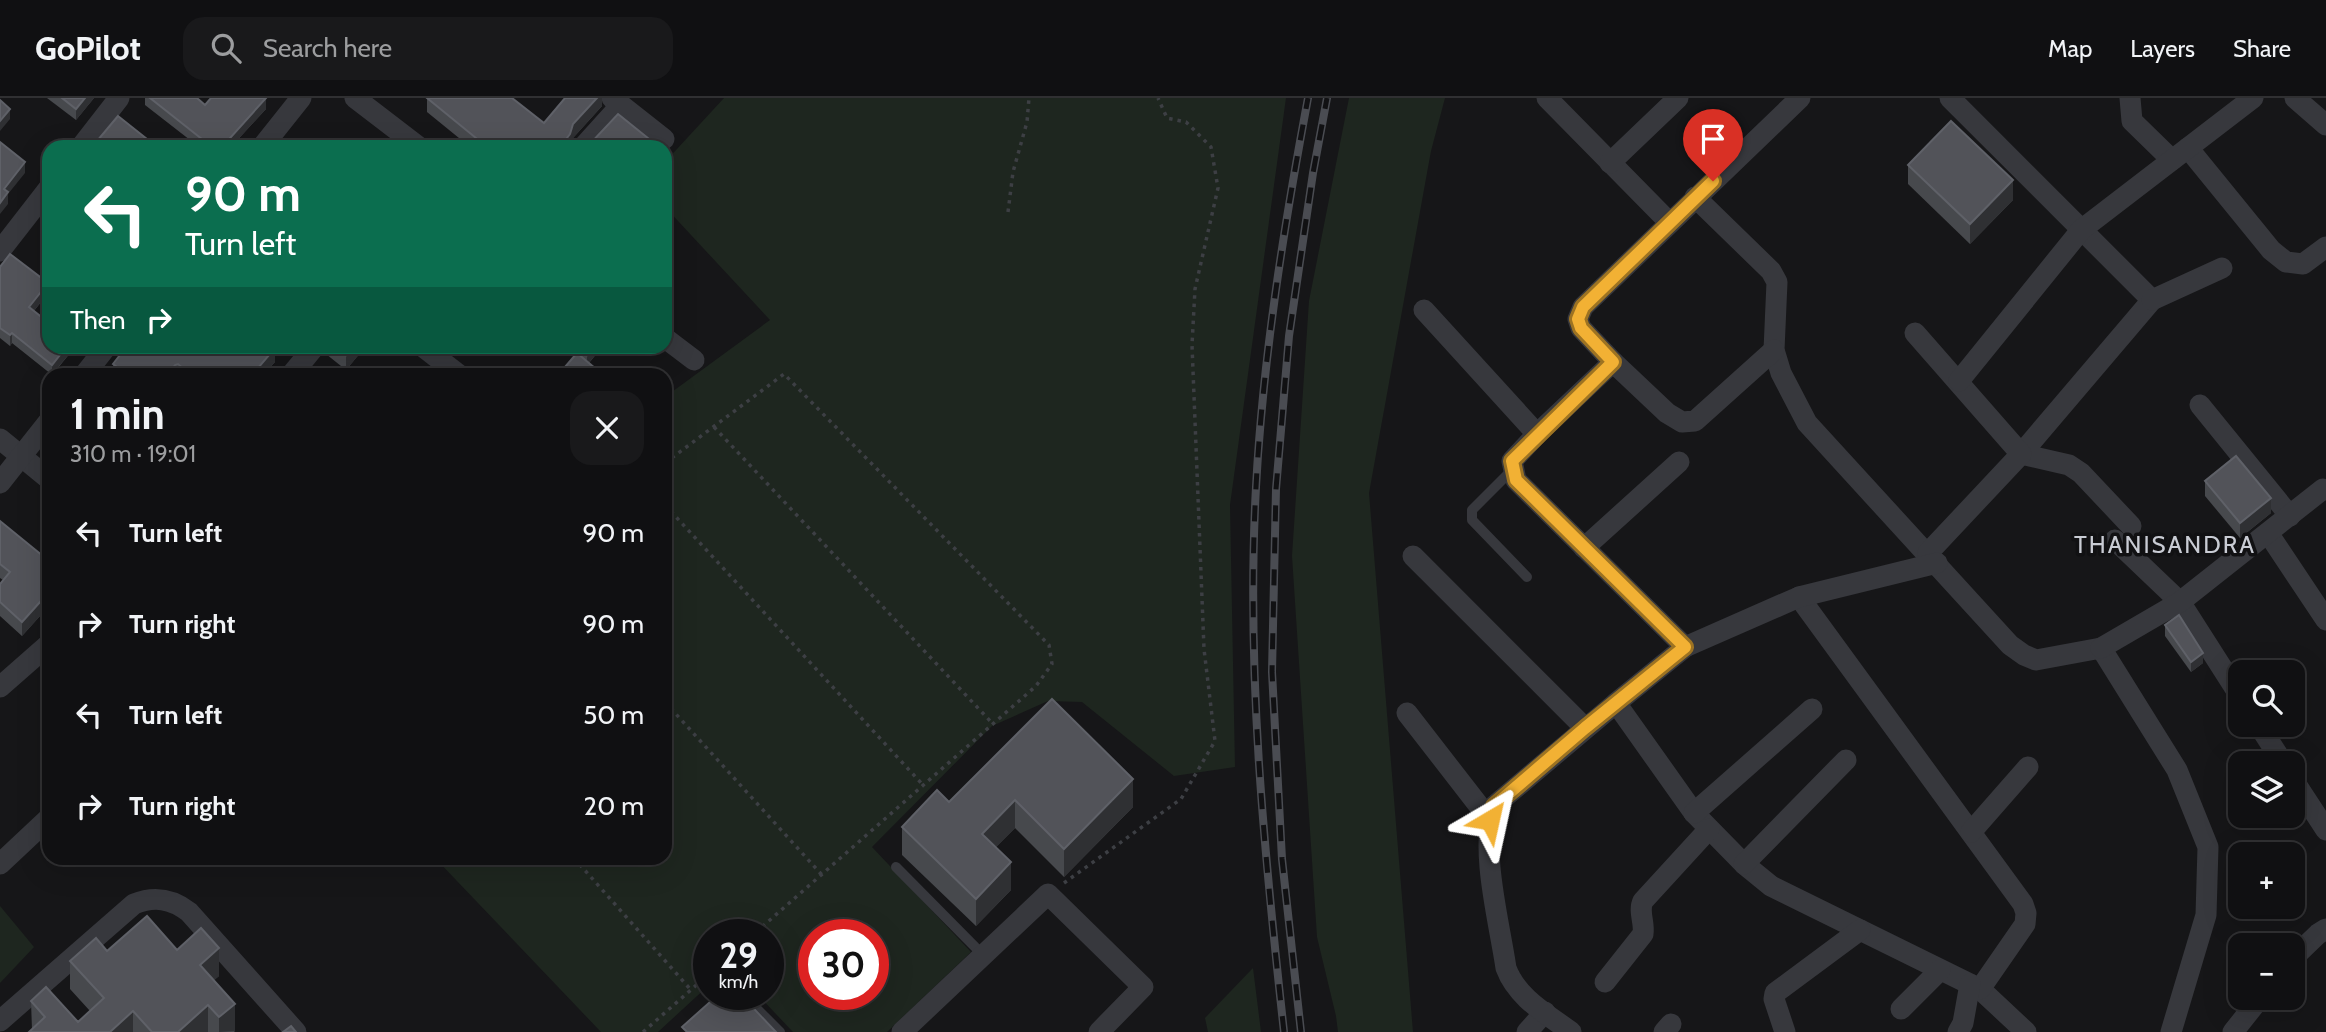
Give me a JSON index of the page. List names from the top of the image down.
{
  "districts": ["THANISANDRA"],
  "page": {
    "header": "GoPilot",
    "search": "Search here",
    "nav": ["Map", "Layers", "Share"],
    "turn": ["90 m", "Turn left"],
    "then": "Then",
    "heading": ["1 min", "310 m · 19:01"],
    "list": [
      {
        "name": "Turn left",
        "value": "90 m"
      },
      {
        "name": "Turn right",
        "value": "90 m"
      },
      {
        "name": "Turn left",
        "value": "50 m"
      },
      {
        "name": "Turn right",
        "value": "20 m"
      }
    ],
    "map_buttons": ["+", "−"],
    "speed": "29 km/h",
    "limit": "30"
  }
}
